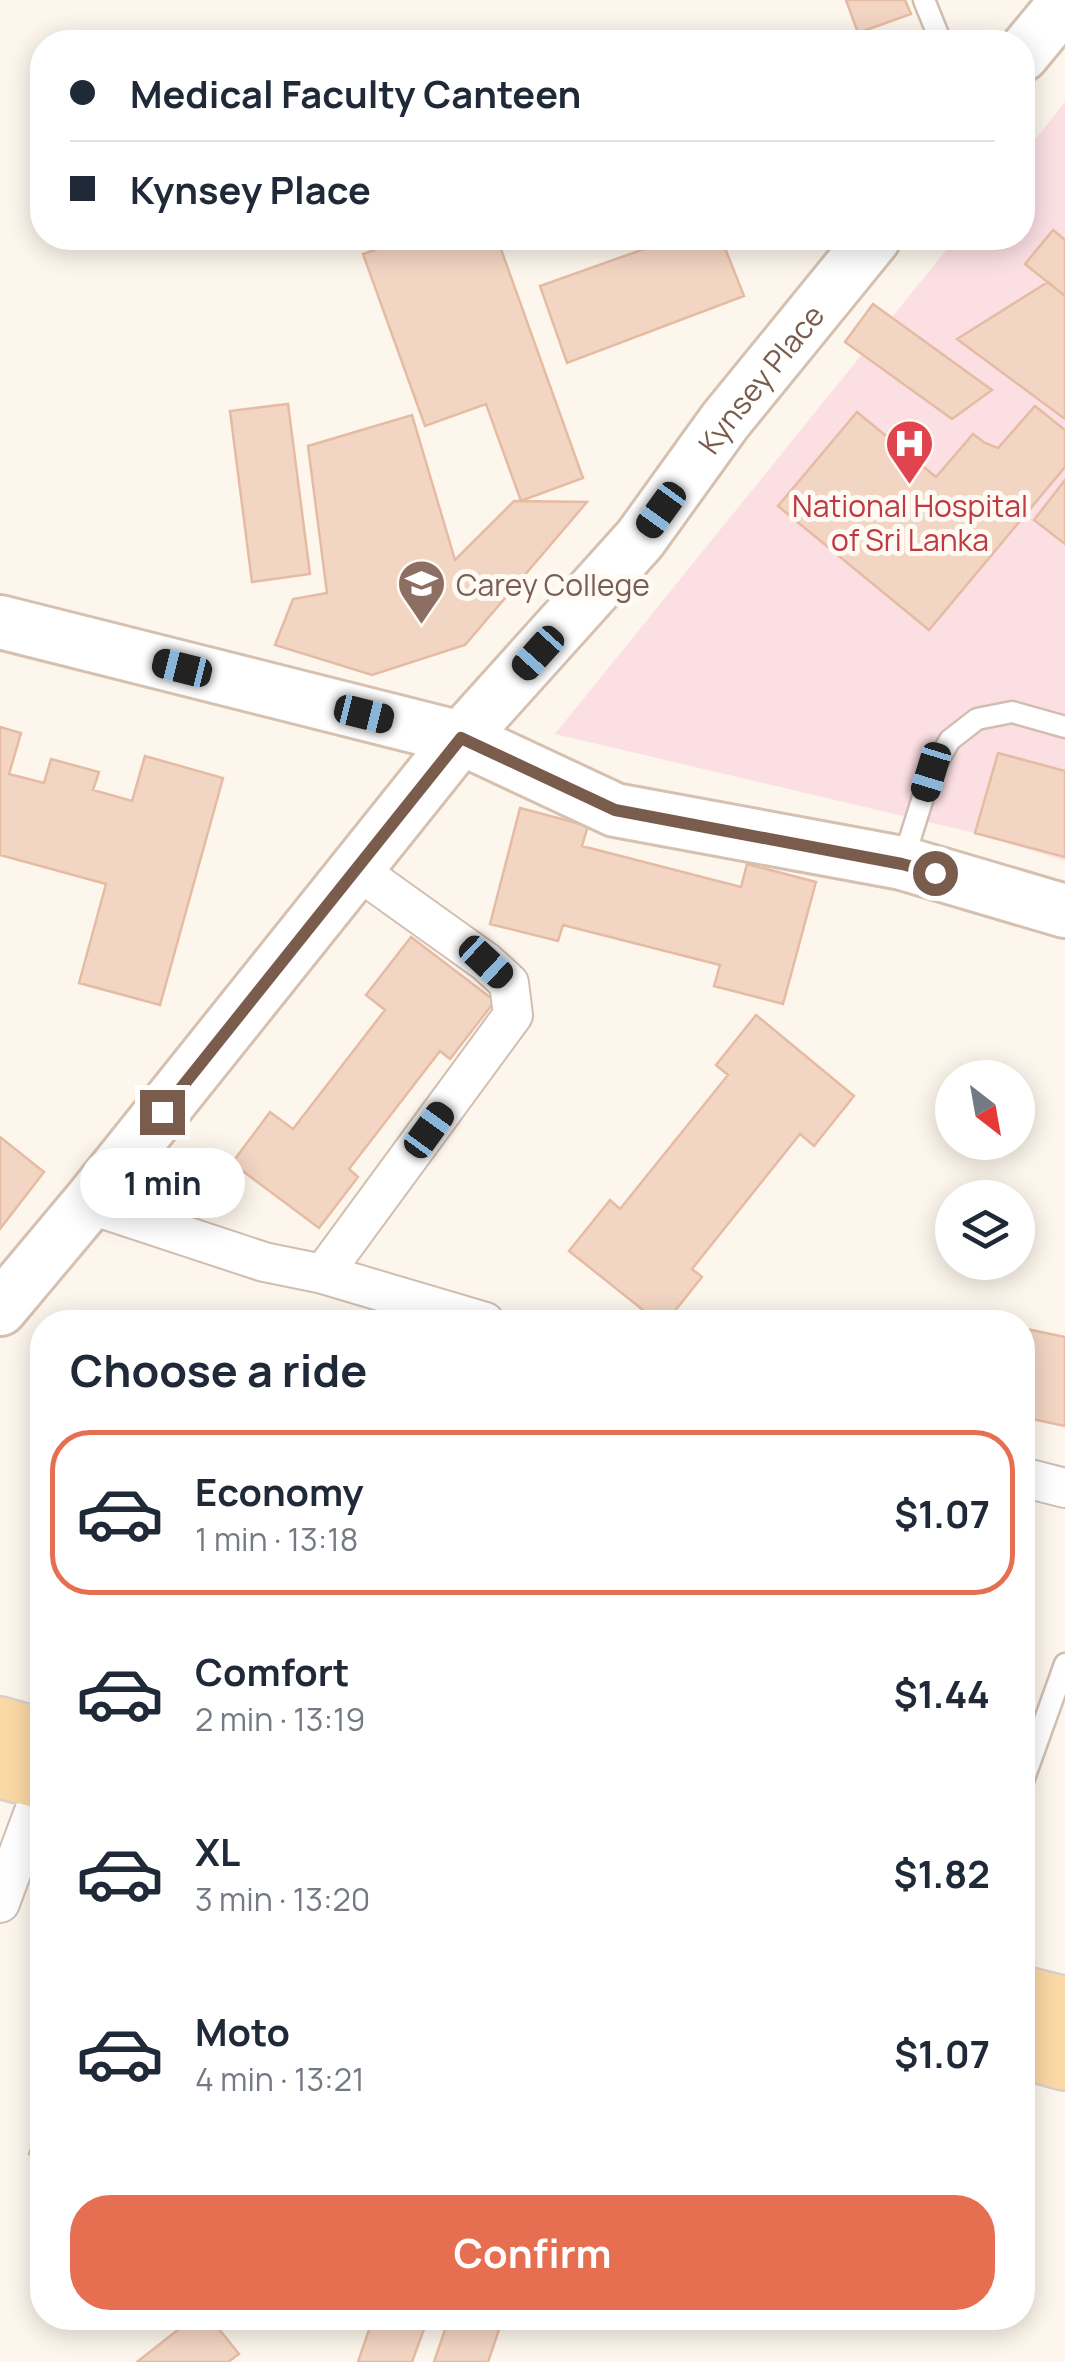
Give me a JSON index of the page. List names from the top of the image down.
{
  "streets": {
    "street": ["Kynsey Place"]
  },
  "places": {
    "hospital": ["National Hospital of Sri Lanka"],
    "school or university": ["Carey College"]
  },
  "north": "bottom right",
  "page": {
    "banner": ["Medical Faculty Canteen", "Kynsey Place"],
    "bubble": "1 min",
    "heading": "Choose a ride",
    "list": [
      {
        "name": "Economy",
        "note": "1 min · 13:18",
        "value": "$1.07"
      },
      {
        "name": "Comfort",
        "note": "2 min · 13:19",
        "value": "$1.44"
      },
      {
        "name": "XL",
        "note": "3 min · 13:20",
        "value": "$1.82"
      },
      {
        "name": "Moto",
        "note": "4 min · 13:21",
        "value": "$1.07"
      }
    ],
    "buttons": "Confirm"
  }
}
